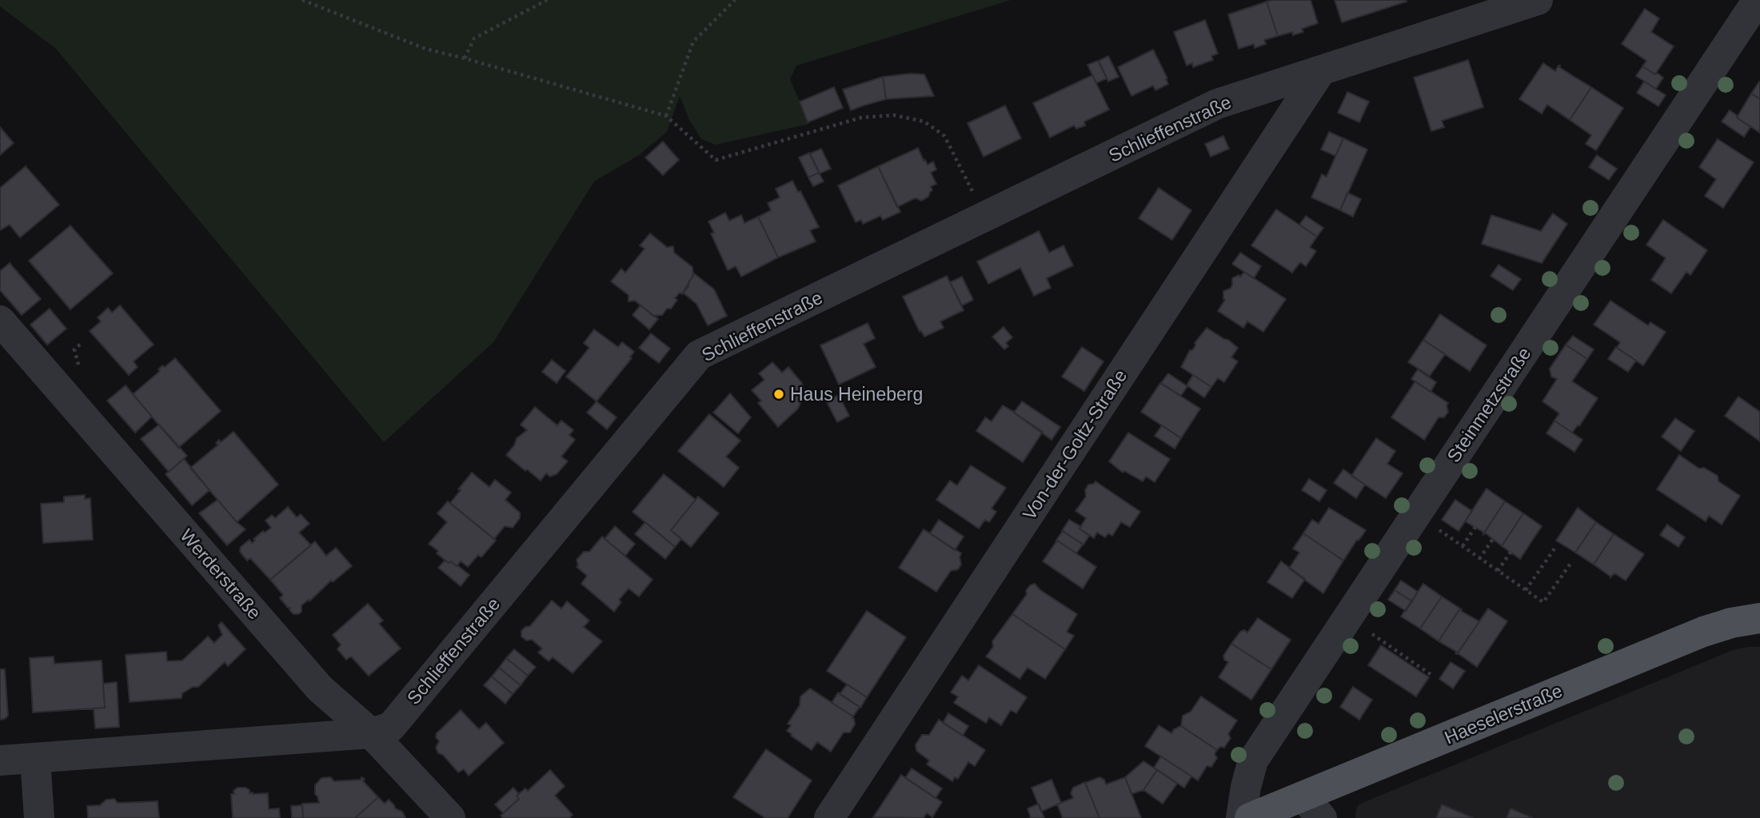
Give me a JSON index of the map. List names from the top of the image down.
{
  "streets": {
    "main road": ["Haeselerstraße"],
    "street": [
      "Schlieffenstraße",
      "Steinmetzstraße",
      "Von-der-Goltz-Straße",
      "Werderstraße"
    ]
  },
  "crossings": [
    ["Schlieffenstraße", "Von-der-Goltz-Straße"],
    ["Schlieffenstraße", "Werderstraße"],
    ["Steinmetzstraße", "Haeselerstraße"]
  ],
  "places": ["Haus Heineberg"]
}
